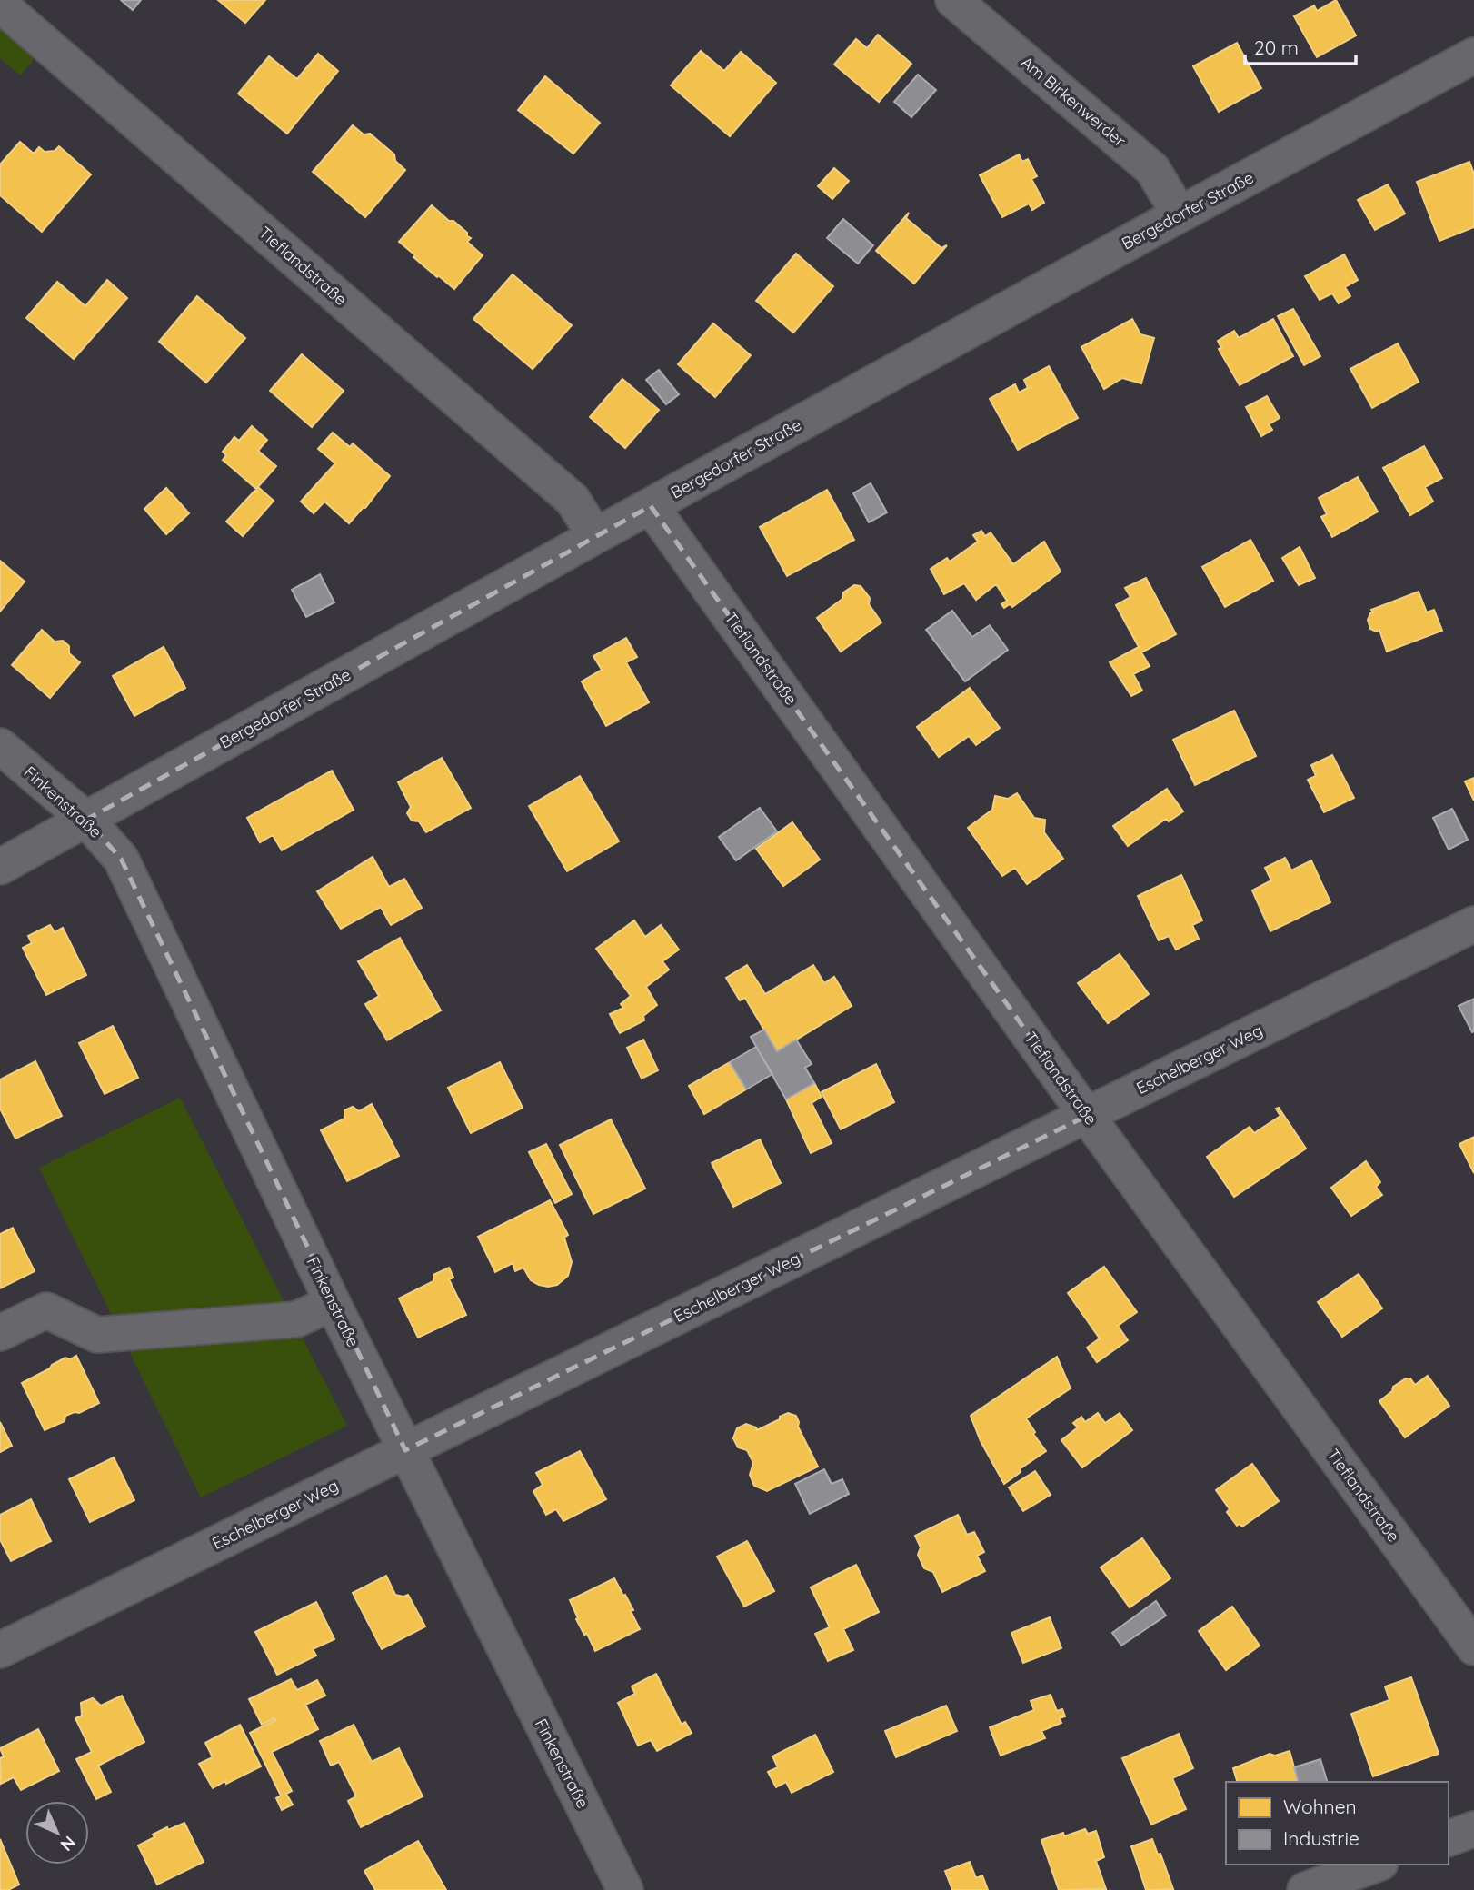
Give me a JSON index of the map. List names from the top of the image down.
{
  "streets": {
    "street": [
      "Am Birkenwerder",
      "Bergedorfer Straße",
      "Tieflandstraße",
      "Finkenstraße",
      "Eschelberger Weg"
    ]
  },
  "crossings": [
    ["Am Birkenwerder", "Bergedorfer Straße"],
    ["Bergedorfer Straße", "Tieflandstraße"],
    ["Bergedorfer Straße", "Finkenstraße"],
    ["Tieflandstraße", "Eschelberger Weg"],
    ["Finkenstraße", "Eschelberger Weg"]
  ],
  "legend": ["Wohnen", "Industrie"],
  "scale_bar": "20 m",
  "north": "bottom right"
}
